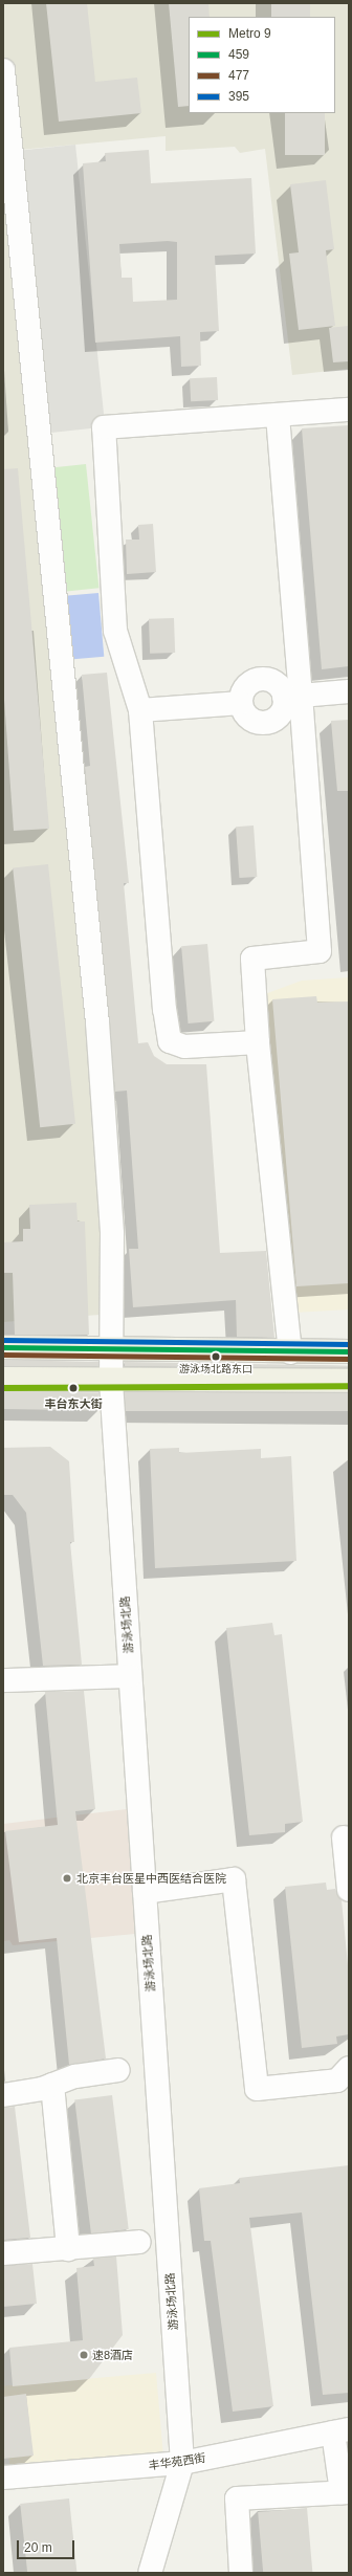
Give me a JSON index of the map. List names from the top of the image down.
{
  "streets": {
    "street": ["游泳场北路", "丰华苑西街"]
  },
  "crossings": [
    ["游泳场北路", "丰华苑西街"]
  ],
  "places": [
    "游泳场北路东口",
    "丰台东大街",
    "北京丰台医星中西医结合医院",
    "速8酒店"
  ],
  "lines": [
    "transit line 395",
    "transit line 459",
    "transit line 477",
    "metro line 9"
  ],
  "legend": [
    "Metro 9",
    "459",
    "477",
    "395"
  ],
  "scale_bar": "20 m"
}
